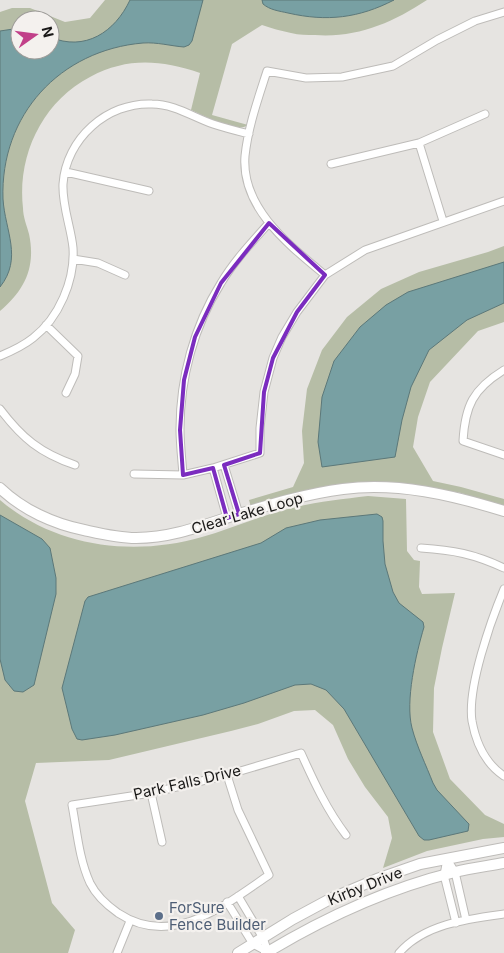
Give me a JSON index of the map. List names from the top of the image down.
{
  "streets": {
    "main road": ["Clear Lake Loop", "Kirby Drive"],
    "street": ["Park Falls Drive"]
  },
  "places": ["ForSure Fence Builder"],
  "north": "right"
}
